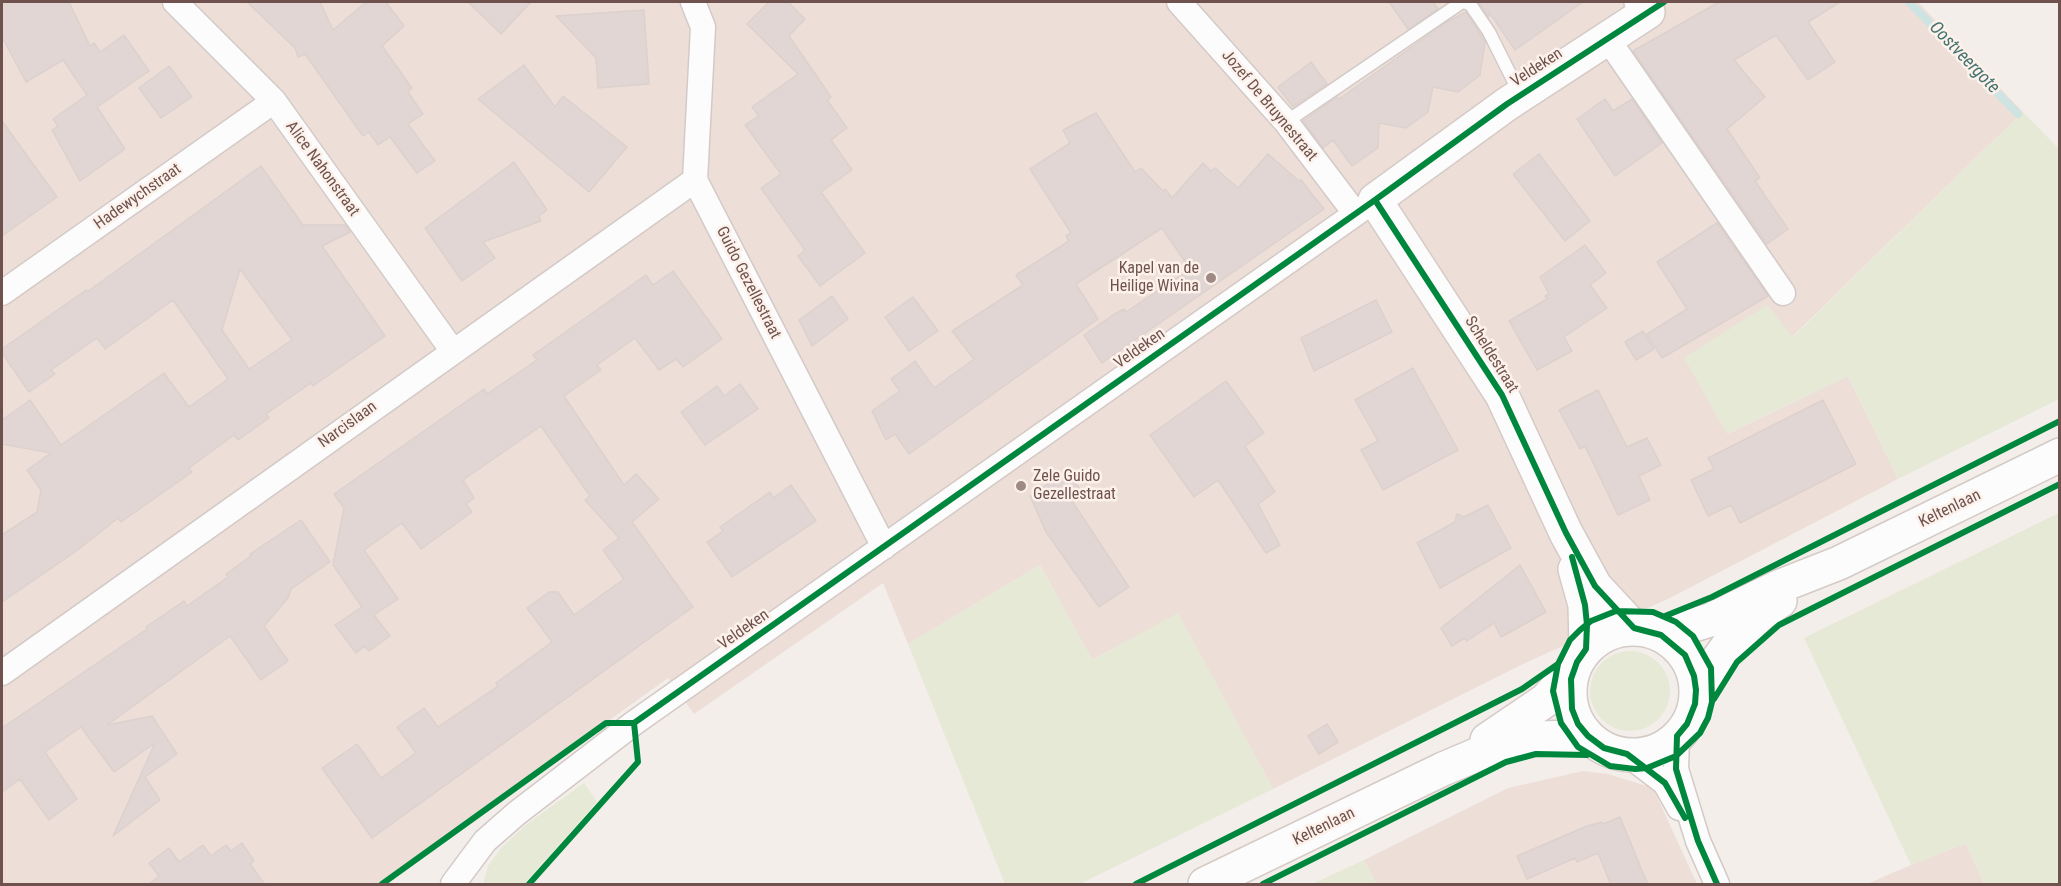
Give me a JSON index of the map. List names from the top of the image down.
{
  "streets": {
    "main road": ["Veldeken", "Scheldestraat", "Keltenlaan"],
    "street": [
      "Jozef De Bruynestraat",
      "Alice Nahonstraat",
      "Hadewychstraat",
      "Guido Gezellestraat",
      "Narcislaan"
    ]
  },
  "crossings": [
    ["Veldeken", "Jozef De Bruynestraat"],
    ["Veldeken", "Guido Gezellestraat"],
    ["Veldeken", "Scheldestraat"],
    ["Jozef De Bruynestraat", "Scheldestraat"],
    ["Alice Nahonstraat", "Hadewychstraat"],
    ["Alice Nahonstraat", "Narcislaan"],
    ["Guido Gezellestraat", "Narcislaan"],
    ["Scheldestraat", "Keltenlaan"]
  ],
  "water": ["Oostveergote"],
  "places": ["Kapel van de Heilige Wivina", "Zele Guido Gezellestraat"]
}
